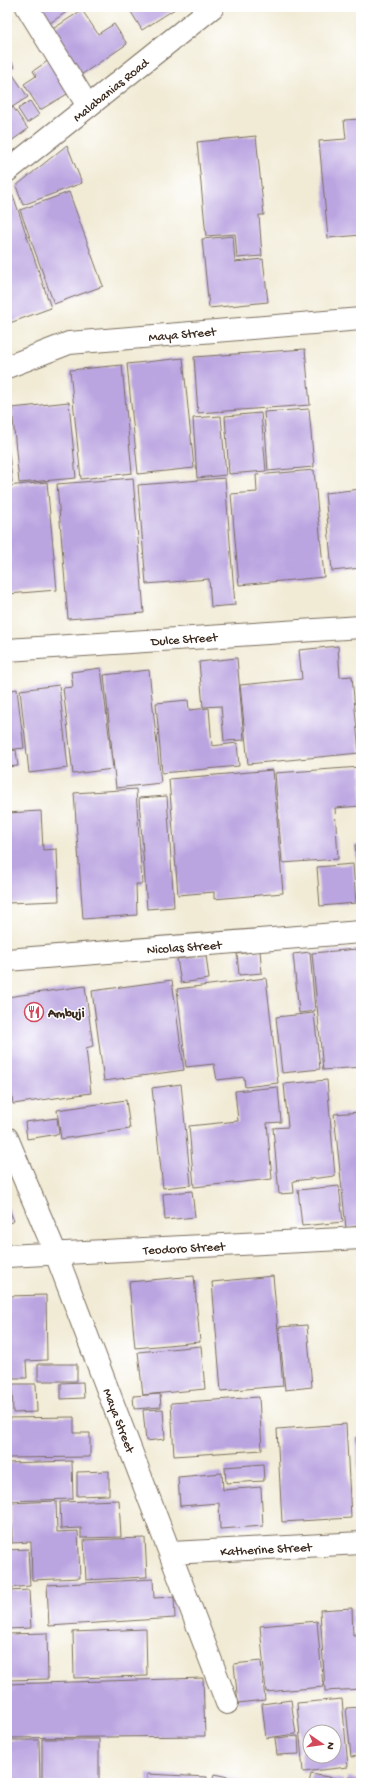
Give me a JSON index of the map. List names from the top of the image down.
{
  "streets": {
    "street": [
      "Malabanias Road",
      "Maya Street",
      "Dulce Street",
      "Nicolas Street",
      "Teodoro Street",
      "Katherine Street"
    ]
  },
  "crossings": [
    ["Maya Street", "Teodoro Street"],
    ["Maya Street", "Katherine Street"]
  ],
  "places": {
    "restaurant": ["Ambuji"]
  },
  "north": "right"
}
